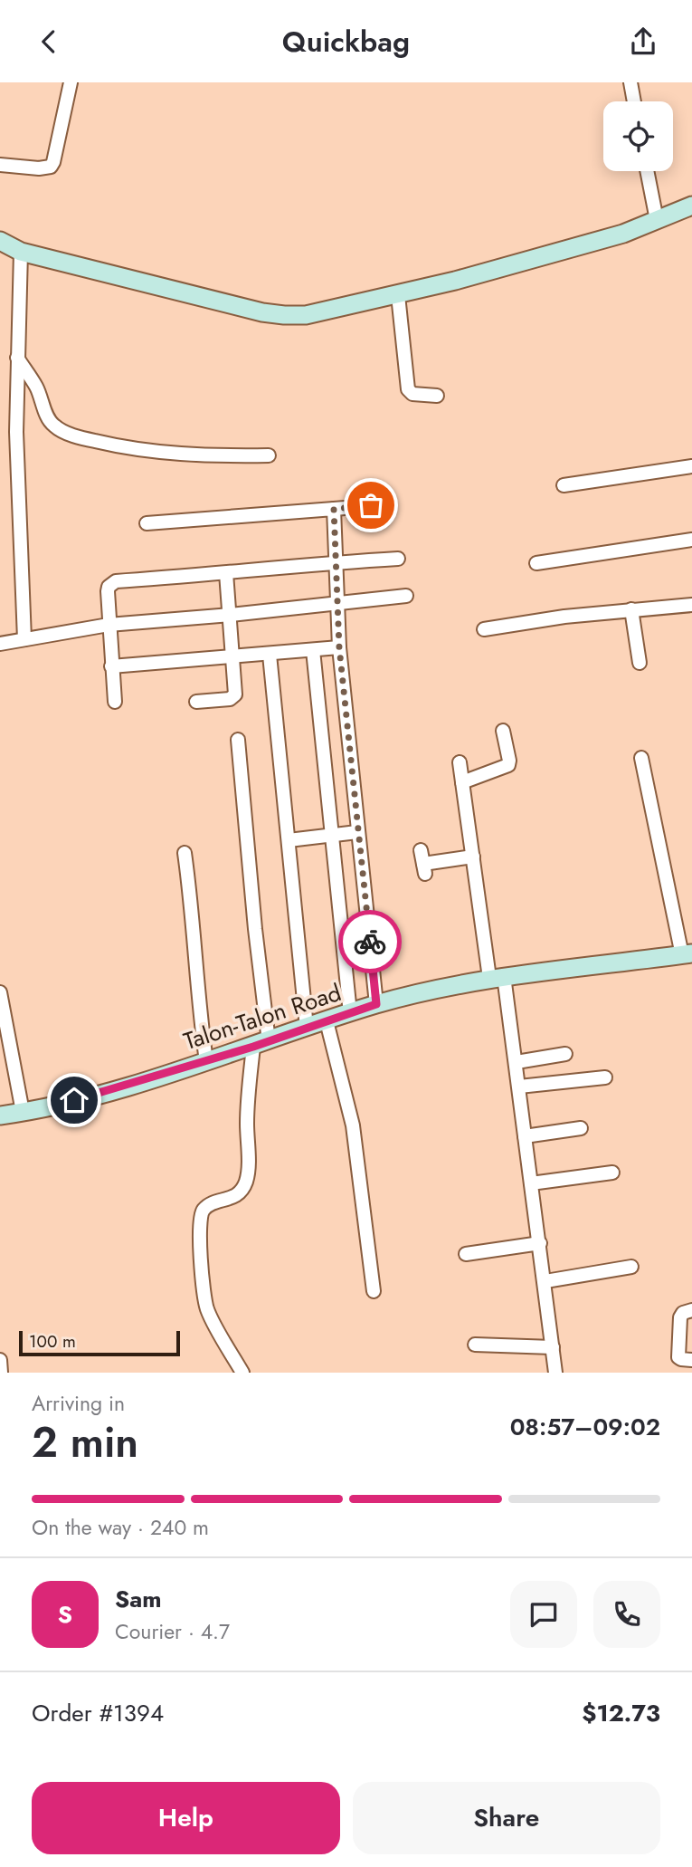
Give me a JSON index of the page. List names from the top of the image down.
{
  "streets": {
    "street": ["Talon-Talon Road"]
  },
  "scale_bar": "100 m",
  "page": {
    "header": "Quickbag",
    "scale": "100 m",
    "heading": ["2 min", "Arriving in", "08:57–09:02"],
    "panel": [
      "Sam",
      "Courier · 4.7",
      "Order #1394",
      "$12.73"
    ],
    "bar": "On the way · 240 m",
    "round": "S",
    "buttons": ["Help", "Share"]
  }
}
